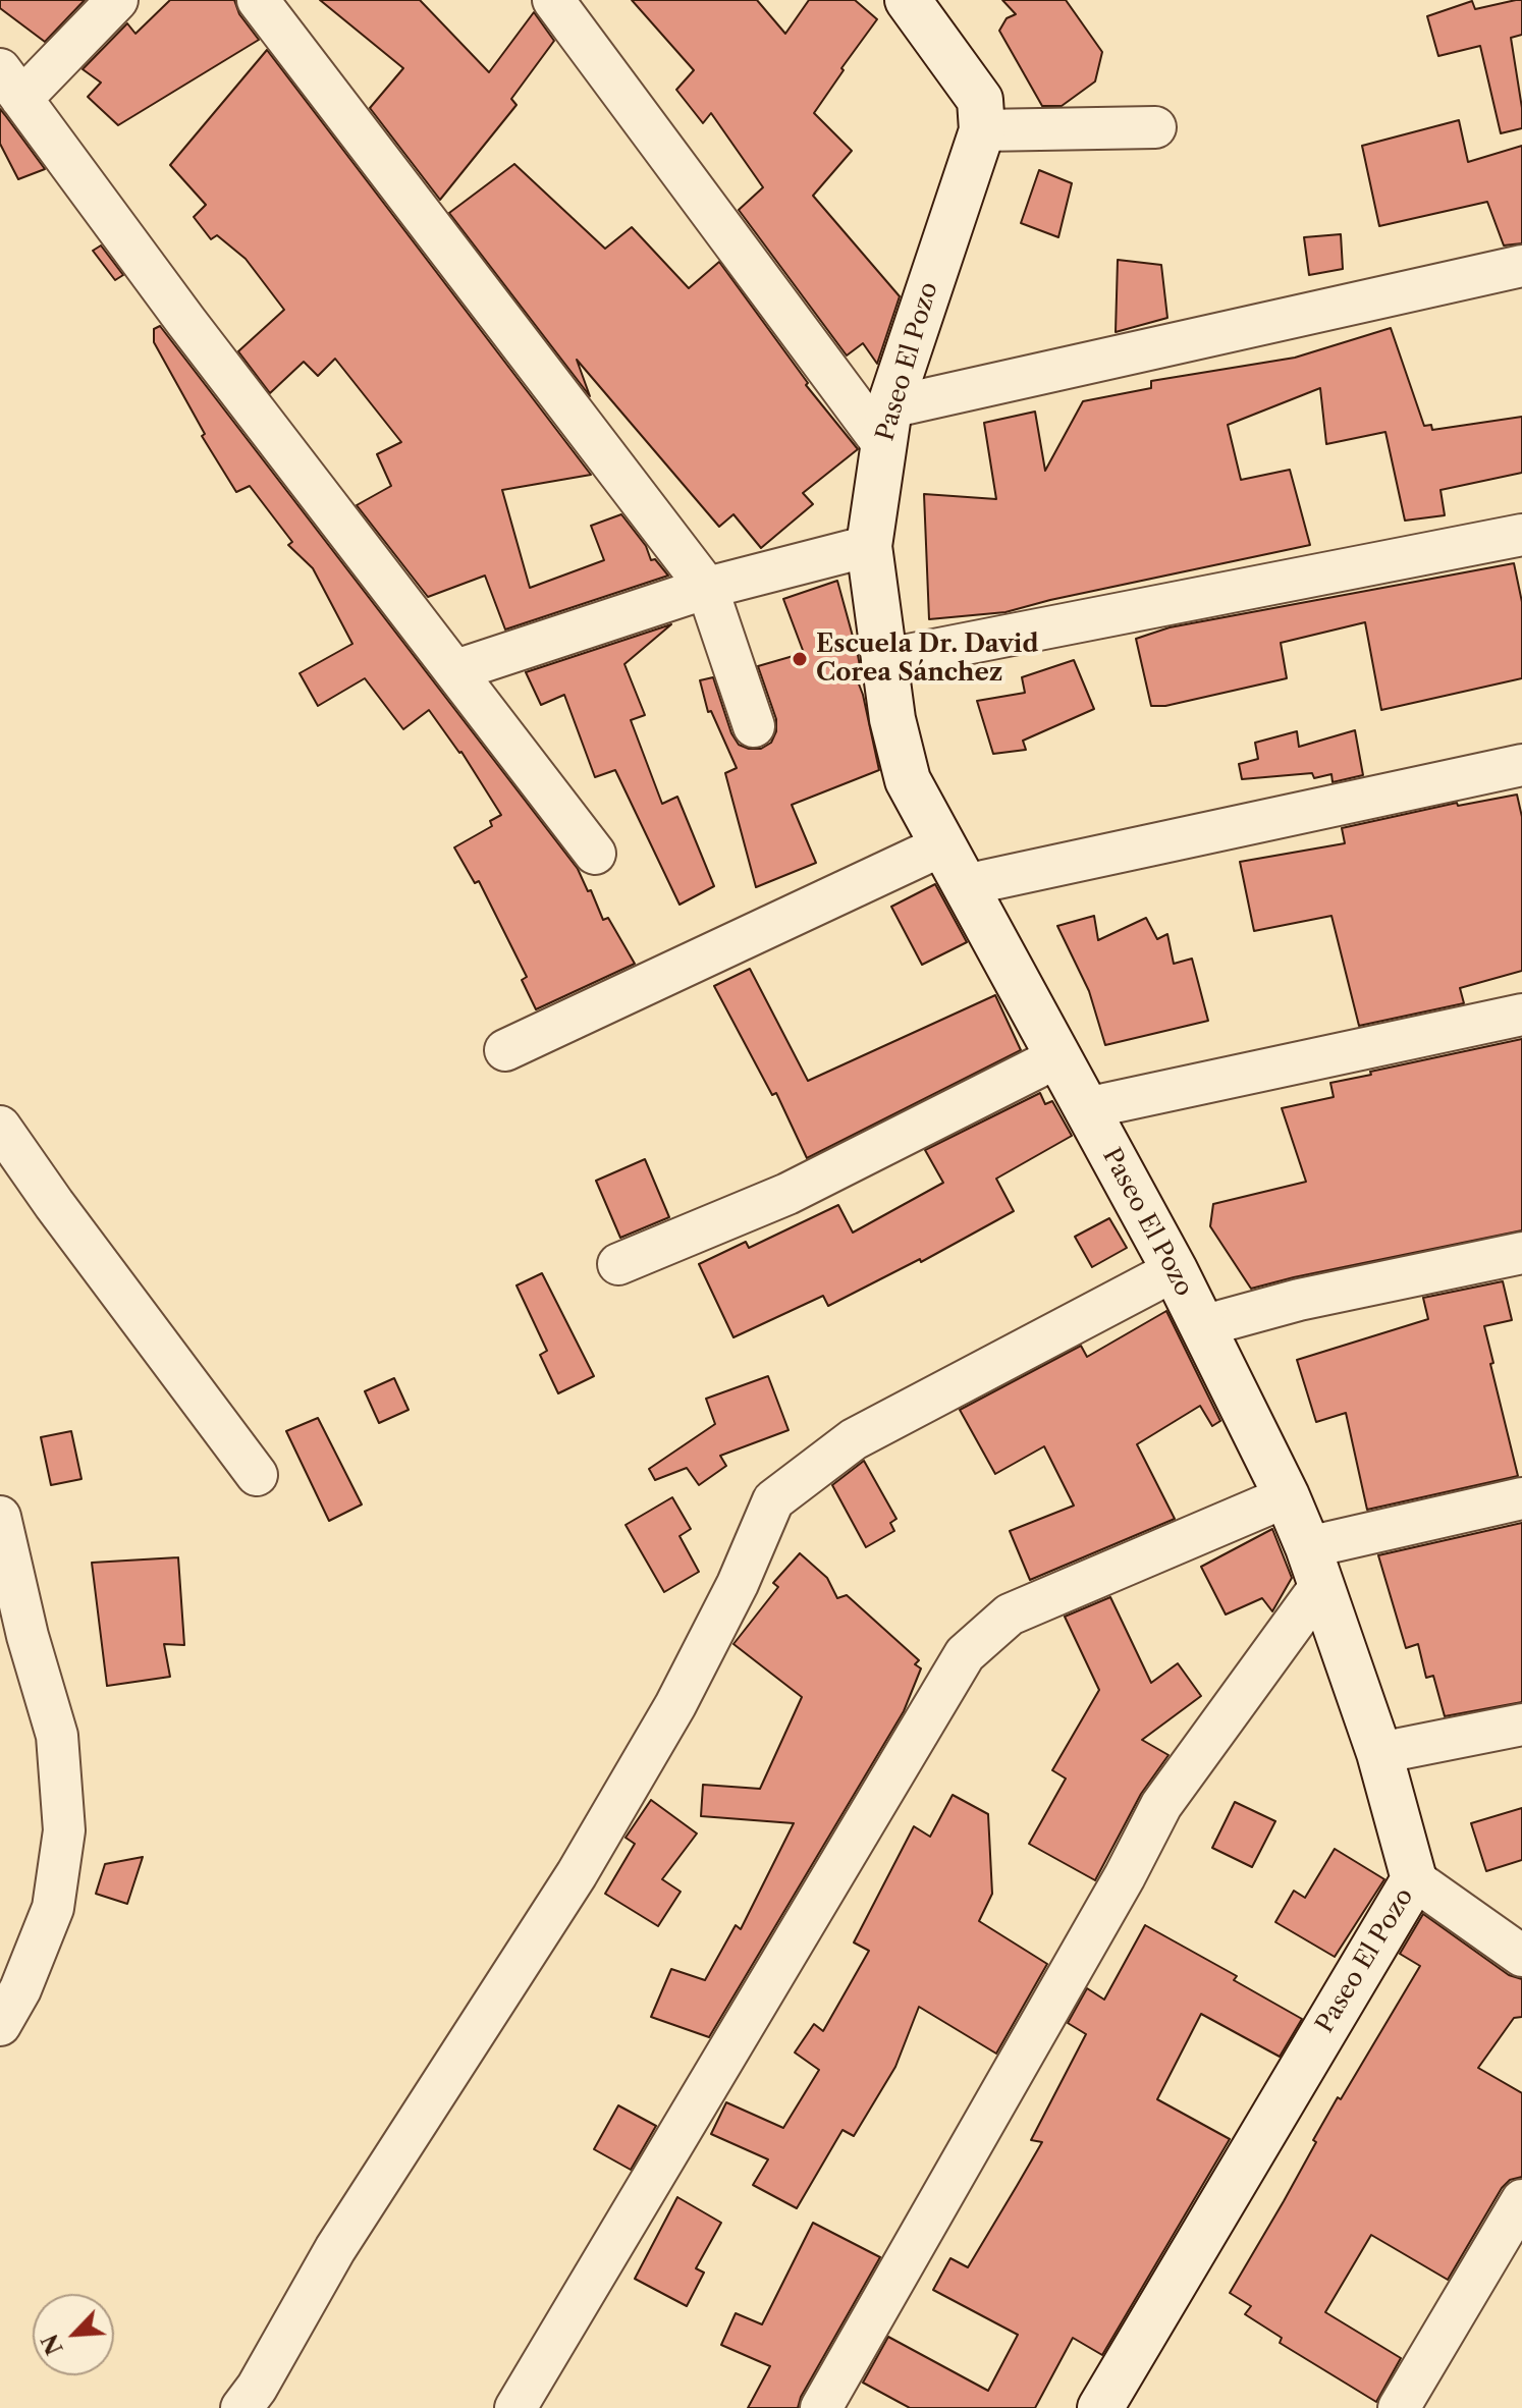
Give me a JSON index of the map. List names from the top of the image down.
{
  "streets": {
    "street": ["Paseo El Pozo"]
  },
  "places": ["Escuela Dr. David Corea Sánchez"],
  "north": "bottom left"
}
